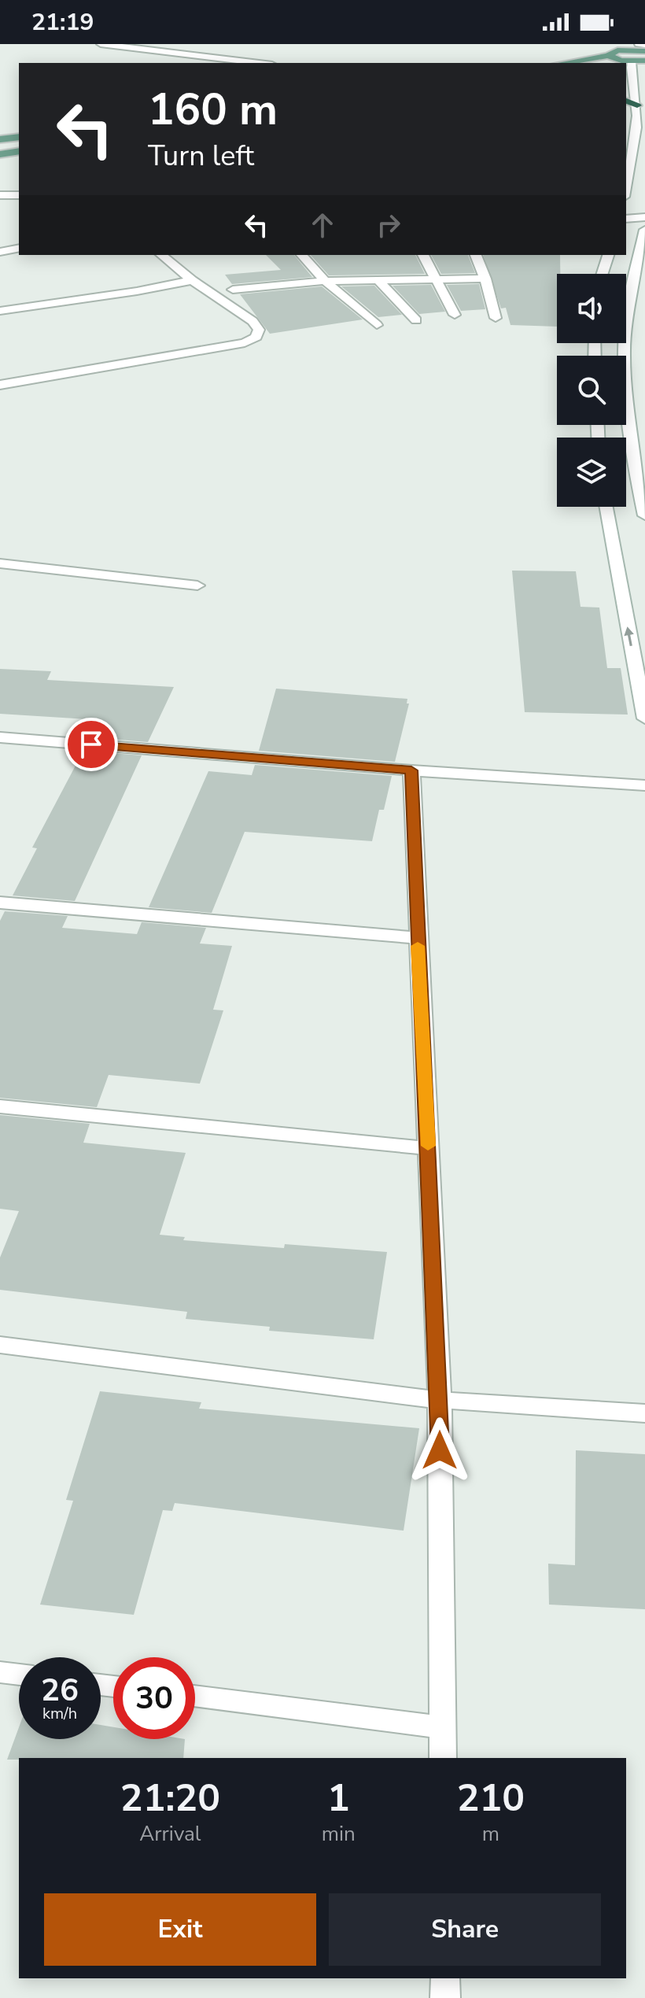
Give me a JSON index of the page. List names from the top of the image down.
{
  "page": {
    "status": "21:19",
    "turn": ["160 m", "Turn left"],
    "speed": "26 km/h",
    "limit": "30",
    "eta": [
      "21:20",
      "Arrival",
      "1",
      "min",
      "210",
      "m"
    ],
    "buttons": ["Exit", "Share"]
  }
}
